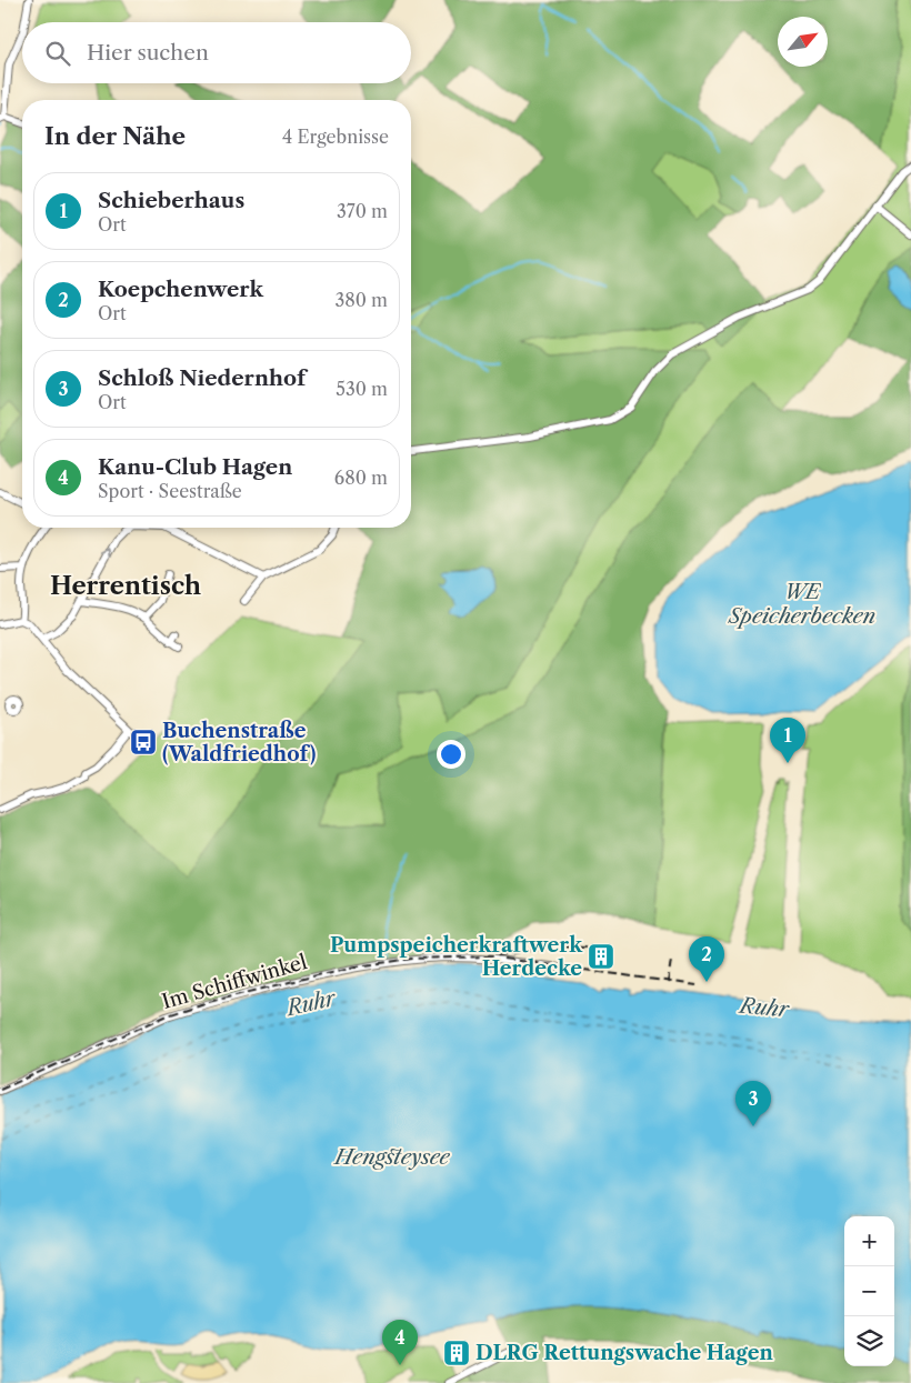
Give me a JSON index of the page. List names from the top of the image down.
{
  "streets": {
    "street": ["Im Schiffwinkel"]
  },
  "districts": ["Herrentisch"],
  "water": ["WE Speicherbecken", "Ruhr", "Hengsteysee"],
  "places": {
    "bus stop": ["Buchenstraße (Waldfriedhof)"],
    "building": ["Pumpspeicherkraftwerk Herdecke", "DLRG Rettungswache Hagen"]
  },
  "north": "top right",
  "page": {
    "search": "Hier suchen",
    "heading": ["In der Nähe", "4 Ergebnisse"],
    "list": [
      {
        "mark": "1",
        "name": "Schieberhaus",
        "note": "Ort",
        "value": "370 m"
      },
      {
        "mark": "2",
        "name": "Koepchenwerk",
        "note": "Ort",
        "value": "380 m"
      },
      {
        "mark": "3",
        "name": "Schloß Niedernhof",
        "note": "Ort",
        "value": "530 m"
      },
      {
        "mark": "4",
        "name": "Kanu-Club Hagen",
        "note": "Sport · Seestraße",
        "value": "680 m"
      }
    ],
    "pins": [
      "1",
      "2",
      "3",
      "4"
    ],
    "map_buttons": ["+", "−"]
  }
}
